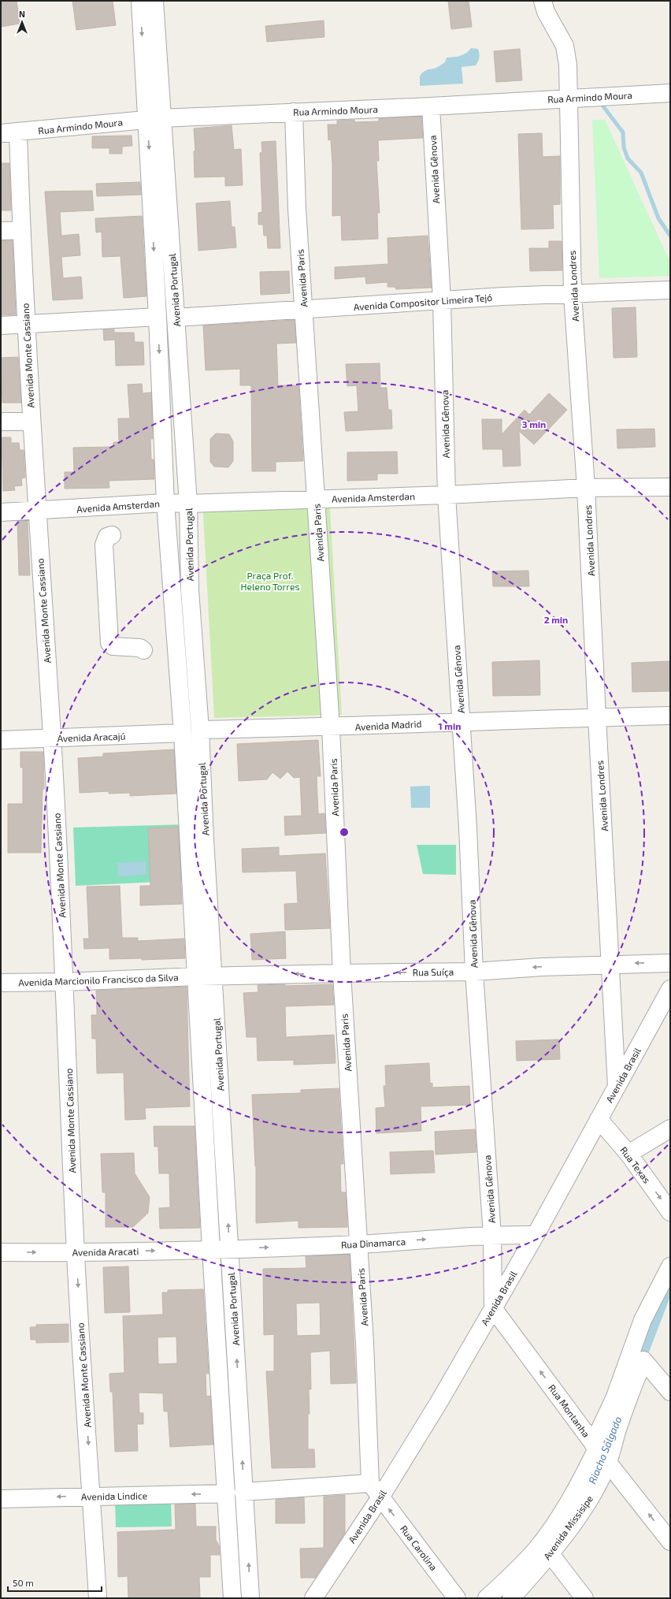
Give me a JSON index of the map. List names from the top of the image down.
{
  "streets": {
    "street": [
      "Rua Armindo Moura",
      "Avenida Gênova",
      "Avenida Paris",
      "Avenida Londres",
      "Avenida Portugal",
      "Avenida Compositor Limeira Tejó",
      "Avenida Monte Cassiano",
      "Avenida Amsterdan",
      "Avenida Madrid",
      "Avenida Aracajú",
      "Rua Suíça",
      "Avenida Marcionilo Francisco da Silva",
      "Avenida Brasil",
      "Rua Texas",
      "Rua Dinamarca",
      "Avenida Aracati",
      "Rua Montanha",
      "Avenida Lindice",
      "Avenida Missisipe",
      "Rua Carolina"
    ]
  },
  "crossings": [
    ["Rua Armindo Moura", "Avenida Gênova"],
    ["Rua Armindo Moura", "Avenida Paris"],
    ["Rua Armindo Moura", "Avenida Londres"],
    ["Rua Armindo Moura", "Avenida Portugal"],
    ["Rua Armindo Moura", "Avenida Monte Cassiano"],
    ["Avenida Gênova", "Avenida Compositor Limeira Tejó"],
    ["Avenida Gênova", "Avenida Amsterdan"],
    ["Avenida Gênova", "Avenida Madrid"],
    ["Avenida Gênova", "Rua Suíça"],
    ["Avenida Gênova", "Avenida Brasil"],
    ["Avenida Gênova", "Rua Dinamarca"],
    ["Avenida Gênova", "Rua Montanha"],
    ["Avenida Paris", "Avenida Compositor Limeira Tejó"],
    ["Avenida Paris", "Avenida Amsterdan"],
    ["Avenida Paris", "Avenida Madrid"],
    ["Avenida Paris", "Rua Suíça"],
    ["Avenida Paris", "Rua Dinamarca"],
    ["Avenida Londres", "Avenida Compositor Limeira Tejó"],
    ["Avenida Londres", "Avenida Amsterdan"],
    ["Avenida Londres", "Avenida Madrid"],
    ["Avenida Londres", "Rua Suíça"],
    ["Avenida Londres", "Avenida Brasil"],
    ["Avenida Portugal", "Avenida Compositor Limeira Tejó"],
    ["Avenida Portugal", "Avenida Amsterdan"],
    ["Avenida Portugal", "Avenida Madrid"],
    ["Avenida Portugal", "Avenida Aracajú"],
    ["Avenida Portugal", "Rua Suíça"],
    ["Avenida Portugal", "Avenida Marcionilo Francisco da Silva"],
    ["Avenida Portugal", "Rua Dinamarca"],
    ["Avenida Portugal", "Avenida Aracati"],
    ["Avenida Portugal", "Avenida Lindice"],
    ["Avenida Monte Cassiano", "Avenida Amsterdan"],
    ["Avenida Monte Cassiano", "Avenida Aracajú"],
    ["Avenida Monte Cassiano", "Avenida Marcionilo Francisco da Silva"],
    ["Avenida Monte Cassiano", "Avenida Aracati"],
    ["Avenida Monte Cassiano", "Avenida Lindice"],
    ["Rua Suíça", "Avenida Marcionilo Francisco da Silva"],
    ["Avenida Brasil", "Rua Texas"],
    ["Avenida Brasil", "Rua Dinamarca"],
    ["Avenida Brasil", "Rua Montanha"],
    ["Avenida Brasil", "Rua Carolina"],
    ["Rua Dinamarca", "Avenida Aracati"],
    ["Rua Montanha", "Avenida Missisipe"]
  ],
  "one_way": [
    "Rua Suíça",
    "Rua Texas",
    "Rua Dinamarca",
    "Avenida Aracati",
    "Rua Montanha",
    "Avenida Lindice",
    "Rua Carolina"
  ],
  "water": ["Riacho Salgado"],
  "parks": ["Praça Prof. Heleno Torres"],
  "scale_bar": "50 m",
  "north": "top",
  "rings": ["3 min", "2 min", "1 min"]
}
